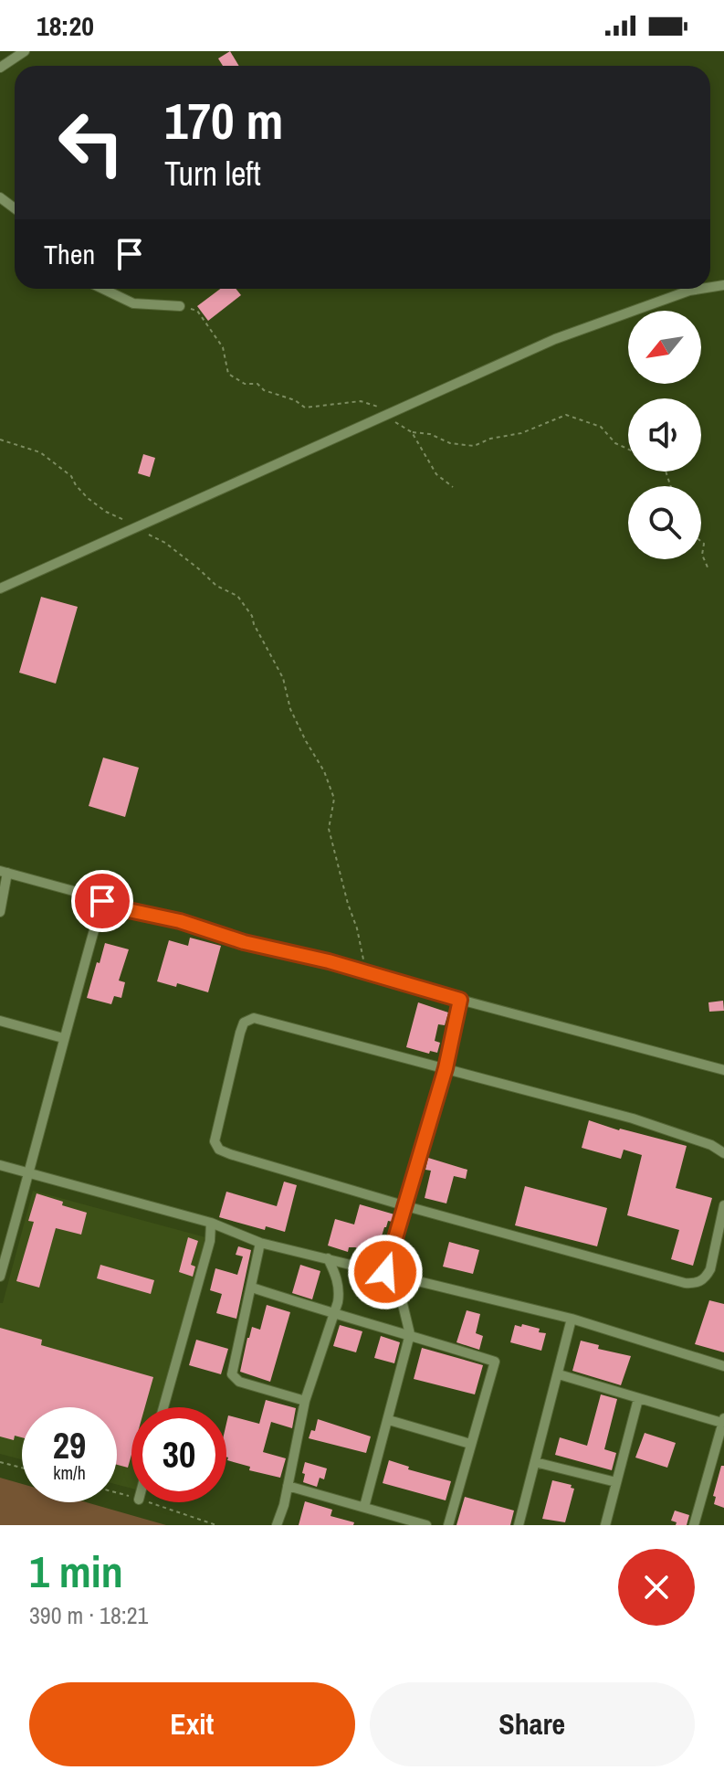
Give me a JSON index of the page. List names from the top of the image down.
{
  "north": "bottom left",
  "page": {
    "status": "18:20",
    "turn": ["170 m", "Turn left"],
    "then": "Then",
    "speed": "29 km/h",
    "limit": "30",
    "heading": ["1 min", "390 m · 18:21"],
    "buttons": ["Exit", "Share"]
  }
}
